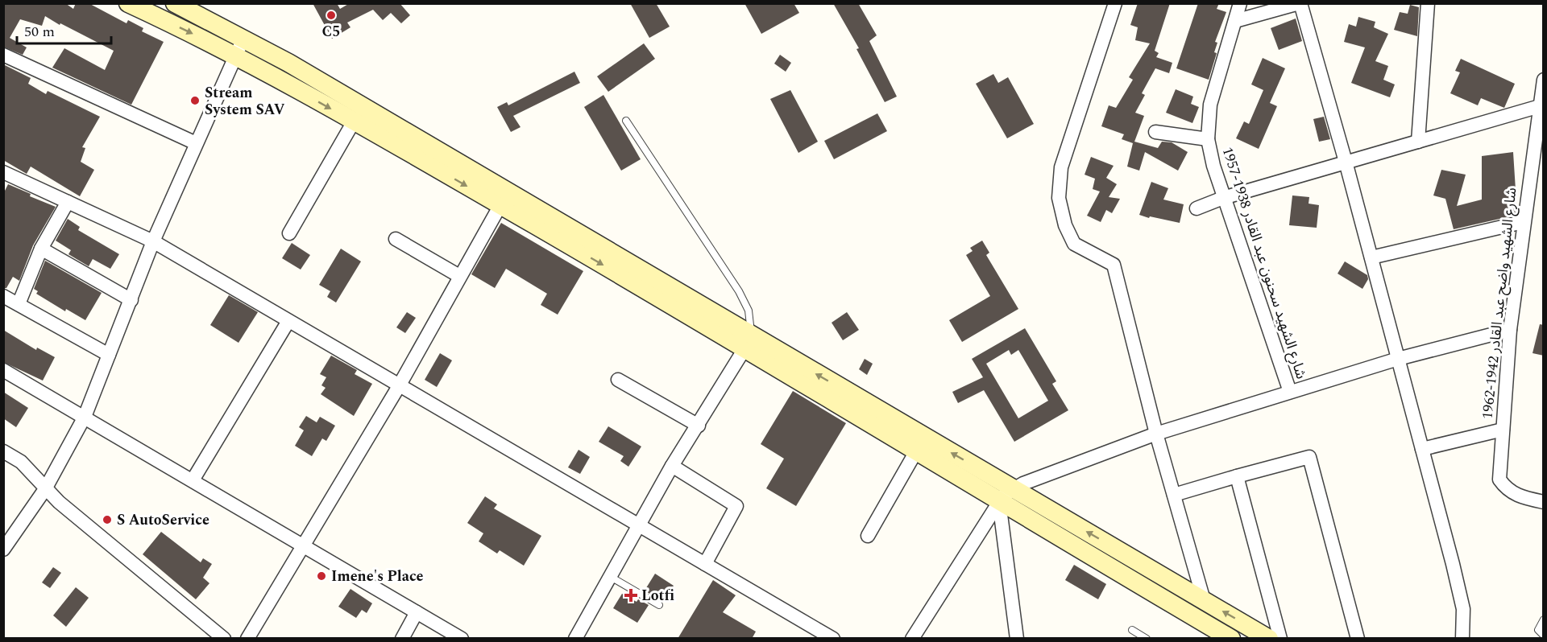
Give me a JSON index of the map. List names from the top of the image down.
{
  "streets": {
    "street": ["شارع الشهيد سحنون عبد القادر 1938-1957", "شارع الشهيد واضح عبد القادر 1942-1962"]
  },
  "places": {
    "other": [
      "C5",
      "Stream System SAV",
      "S AutoService",
      "Imene's Place"
    ],
    "health": ["Lotfi"]
  },
  "scale_bar": "50 m"
}
